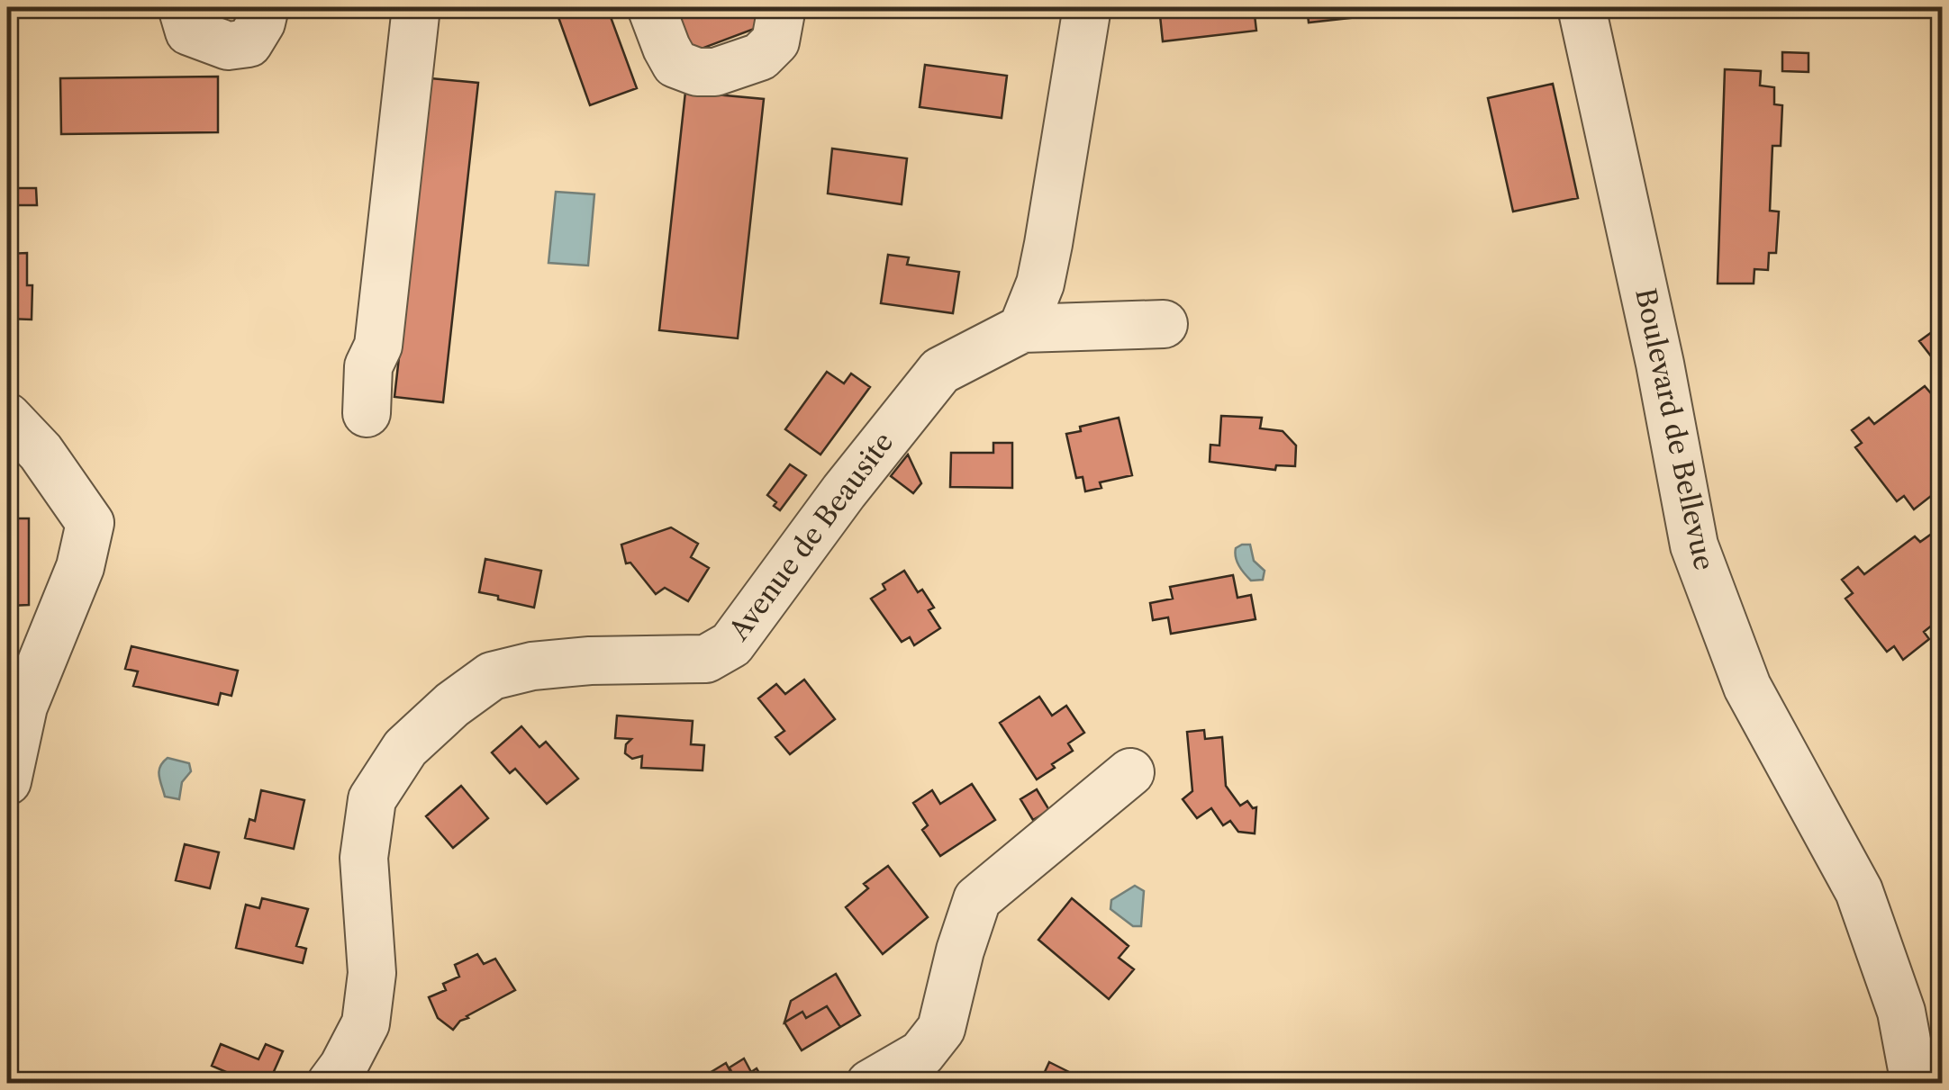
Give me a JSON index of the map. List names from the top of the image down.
{
  "streets": {
    "street": ["Boulevard de Bellevue", "Avenue de Beausite"]
  }
}
